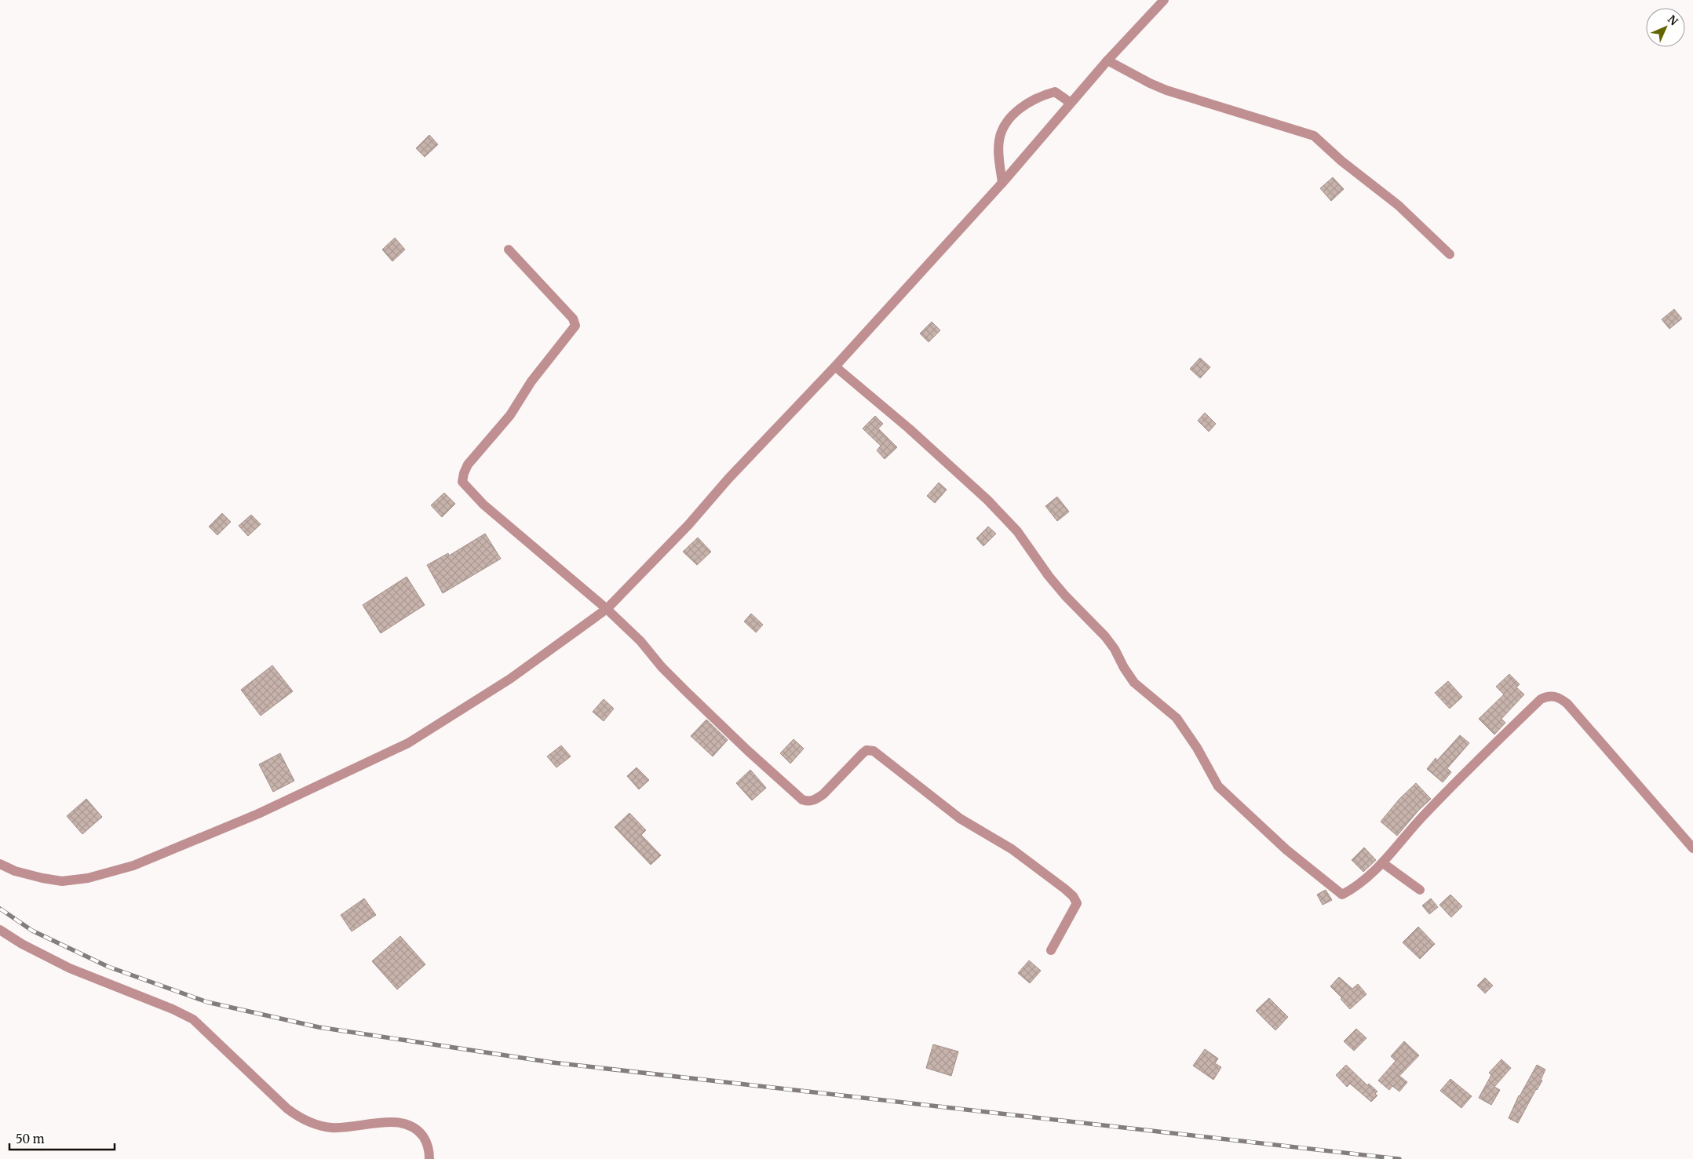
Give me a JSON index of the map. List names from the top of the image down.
{
  "scale_bar": "50 m",
  "north": "top right"
}
